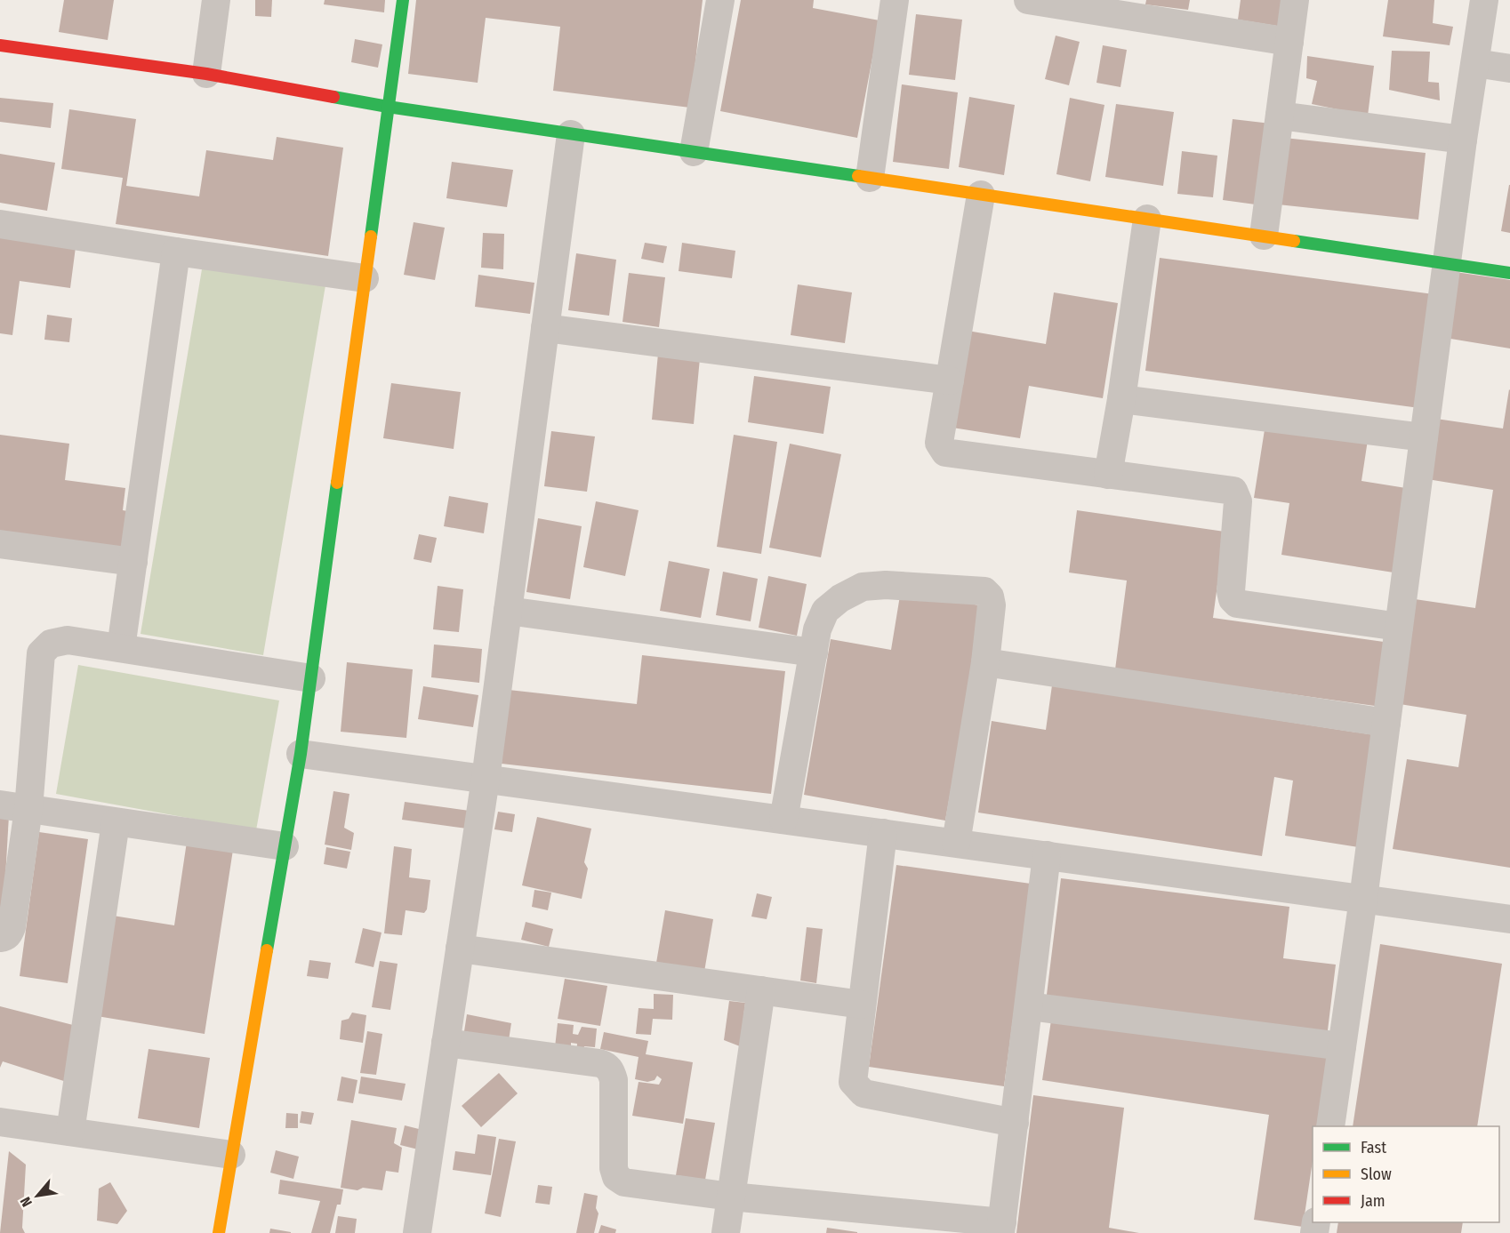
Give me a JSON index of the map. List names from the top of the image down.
{
  "legend": ["Fast", "Slow", "Jam"],
  "north": "bottom left"
}
